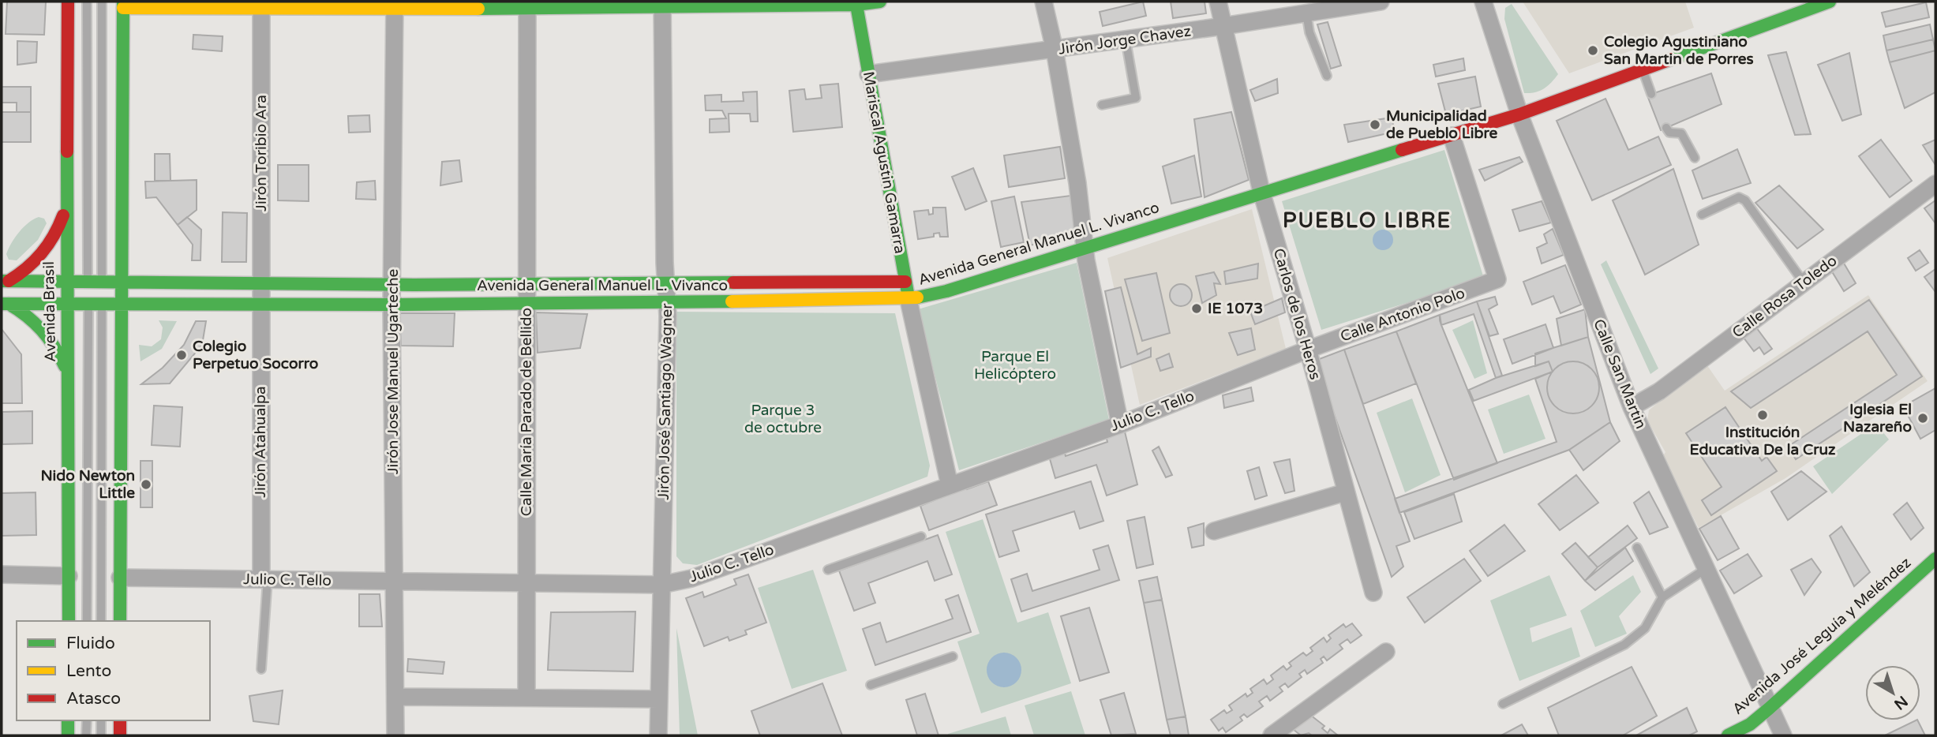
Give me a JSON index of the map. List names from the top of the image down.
{
  "streets": {
    "street": [
      "Jirón Jorge Chavez",
      "Jirón Toribio Ara",
      "Mariscal Agustin Gamarra",
      "Avenida General Manuel L. Vivanco",
      "Calle Rosa Toledo",
      "Avenida Brasil",
      "Carlos de los Heros",
      "Calle Antonio Polo",
      "Jirón Jose Manuel Ugarteche",
      "Calle San Martin",
      "Jirón José Santiago Wagner",
      "Julio C. Tello",
      "Calle María Parado de Bellido",
      "Jirón Atahualpa",
      "Avenida José Leguía y Meléndez"
    ]
  },
  "crossings": [
    ["Jirón Jorge Chavez", "Mariscal Agustin Gamarra"],
    ["Jirón Jorge Chavez", "Carlos de los Heros"],
    ["Jirón Toribio Ara", "Avenida General Manuel L. Vivanco"],
    ["Jirón Toribio Ara", "Jirón Atahualpa"],
    ["Mariscal Agustin Gamarra", "Avenida General Manuel L. Vivanco"],
    ["Mariscal Agustin Gamarra", "Julio C. Tello"],
    ["Avenida General Manuel L. Vivanco", "Avenida Brasil"],
    ["Avenida General Manuel L. Vivanco", "Carlos de los Heros"],
    ["Avenida General Manuel L. Vivanco", "Calle Antonio Polo"],
    ["Avenida General Manuel L. Vivanco", "Jirón Jose Manuel Ugarteche"],
    ["Avenida General Manuel L. Vivanco", "Calle San Martin"],
    ["Avenida General Manuel L. Vivanco", "Jirón José Santiago Wagner"],
    ["Avenida General Manuel L. Vivanco", "Calle María Parado de Bellido"],
    ["Avenida General Manuel L. Vivanco", "Jirón Atahualpa"],
    ["Calle Rosa Toledo", "Calle San Martin"],
    ["Carlos de los Heros", "Calle Antonio Polo"],
    ["Carlos de los Heros", "Julio C. Tello"],
    ["Calle Antonio Polo", "Julio C. Tello"],
    ["Jirón Jose Manuel Ugarteche", "Julio C. Tello"],
    ["Calle San Martin", "Avenida José Leguía y Meléndez"],
    ["Jirón José Santiago Wagner", "Julio C. Tello"],
    ["Julio C. Tello", "Calle María Parado de Bellido"],
    ["Julio C. Tello", "Jirón Atahualpa"]
  ],
  "districts": ["PUEBLO LIBRE"],
  "parks": ["Parque El Helicóptero", "Parque 3 de octubre"],
  "places": [
    "Colegio Agustiniano San Martin de Porres",
    "Municipalidad de Pueblo Libre",
    "IE 1073",
    "Colegio Perpetuo Socorro",
    "Institución Educativa De la Cruz",
    "Iglesia El Nazareño",
    "Nido Newton Little"
  ],
  "legend": ["Fluido", "Lento", "Atasco"],
  "north": "bottom right"
}
